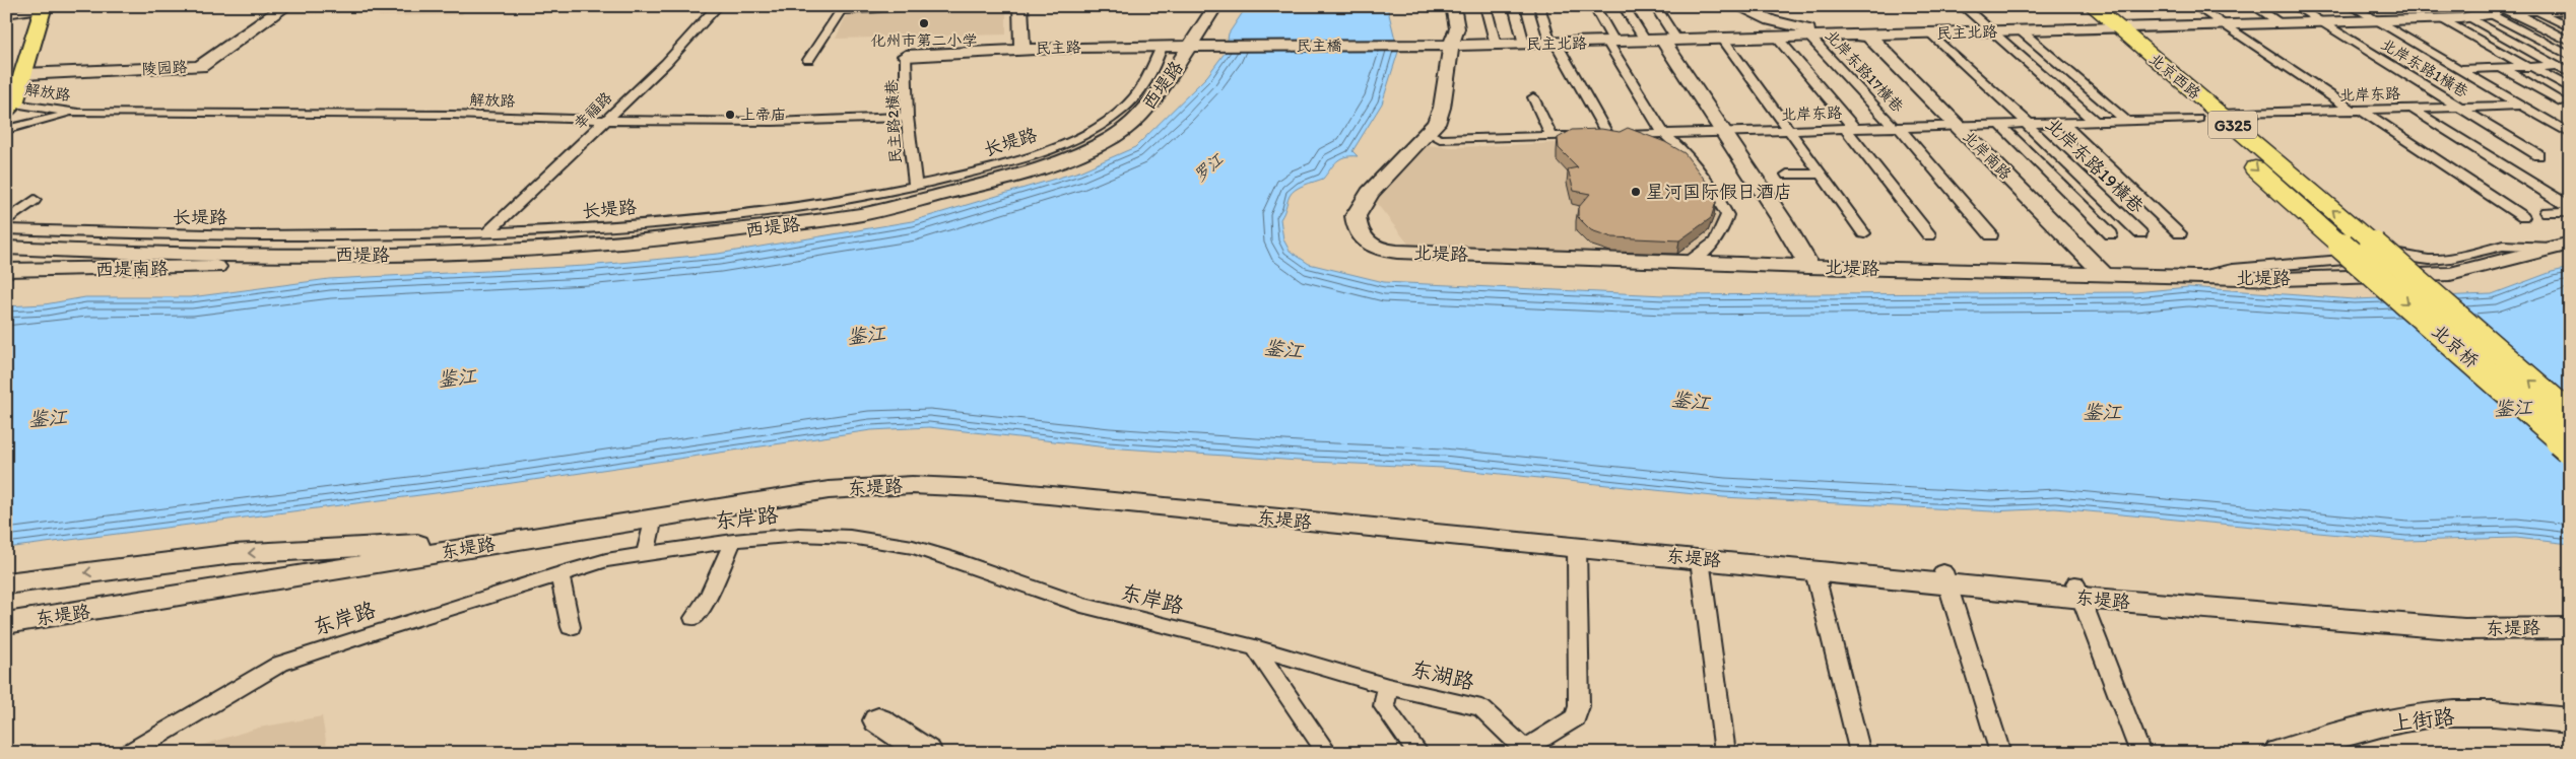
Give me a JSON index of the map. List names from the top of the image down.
{
  "streets": {
    "highway": ["北京西路", "G325", "北京桥"],
    "main road": [
      "民主北路",
      "民主橋",
      "民主路",
      "陵园路",
      "西堤路",
      "北岸南路",
      "北堤路",
      "西堤南路",
      "东堤路",
      "上街路"
    ],
    "street": [
      "北岸东路1横巷",
      "北岸东路17横巷",
      "解放路",
      "北岸东路",
      "幸福路",
      "民主路2横巷",
      "长堤路",
      "北岸东路19横巷",
      "东岸路",
      "东湖路"
    ]
  },
  "crossings": [
    ["民主北路", "民主橋"],
    ["民主北路", "北岸东路1横巷"],
    ["民主北路", "北岸东路17横巷"],
    ["民主北路", "北京西路"],
    ["民主北路", "北岸南路"],
    ["民主北路", "北岸东路19横巷"],
    ["民主北路", "北堤路"],
    ["民主橋", "民主路"],
    ["民主路", "西堤路"],
    ["民主路", "民主路2横巷"],
    ["民主路", "长堤路"],
    ["北岸东路1横巷", "北岸东路"],
    ["北岸东路17横巷", "北岸东路"],
    ["北京西路", "北岸东路"],
    ["北京西路", "北京桥"],
    ["西堤路", "西堤南路"],
    ["解放路", "幸福路"],
    ["解放路", "民主路2横巷"],
    ["北岸东路", "北岸南路"],
    ["北岸东路", "北岸东路19横巷"],
    ["北岸东路", "北堤路"],
    ["幸福路", "长堤路"],
    ["民主路2横巷", "长堤路"],
    ["北岸南路", "北堤路"],
    ["东岸路", "东湖路"]
  ],
  "water": ["罗江", "鉴江"],
  "places": ["化州市第二小学", "上帝庙", "星河国际假日酒店"]
}
